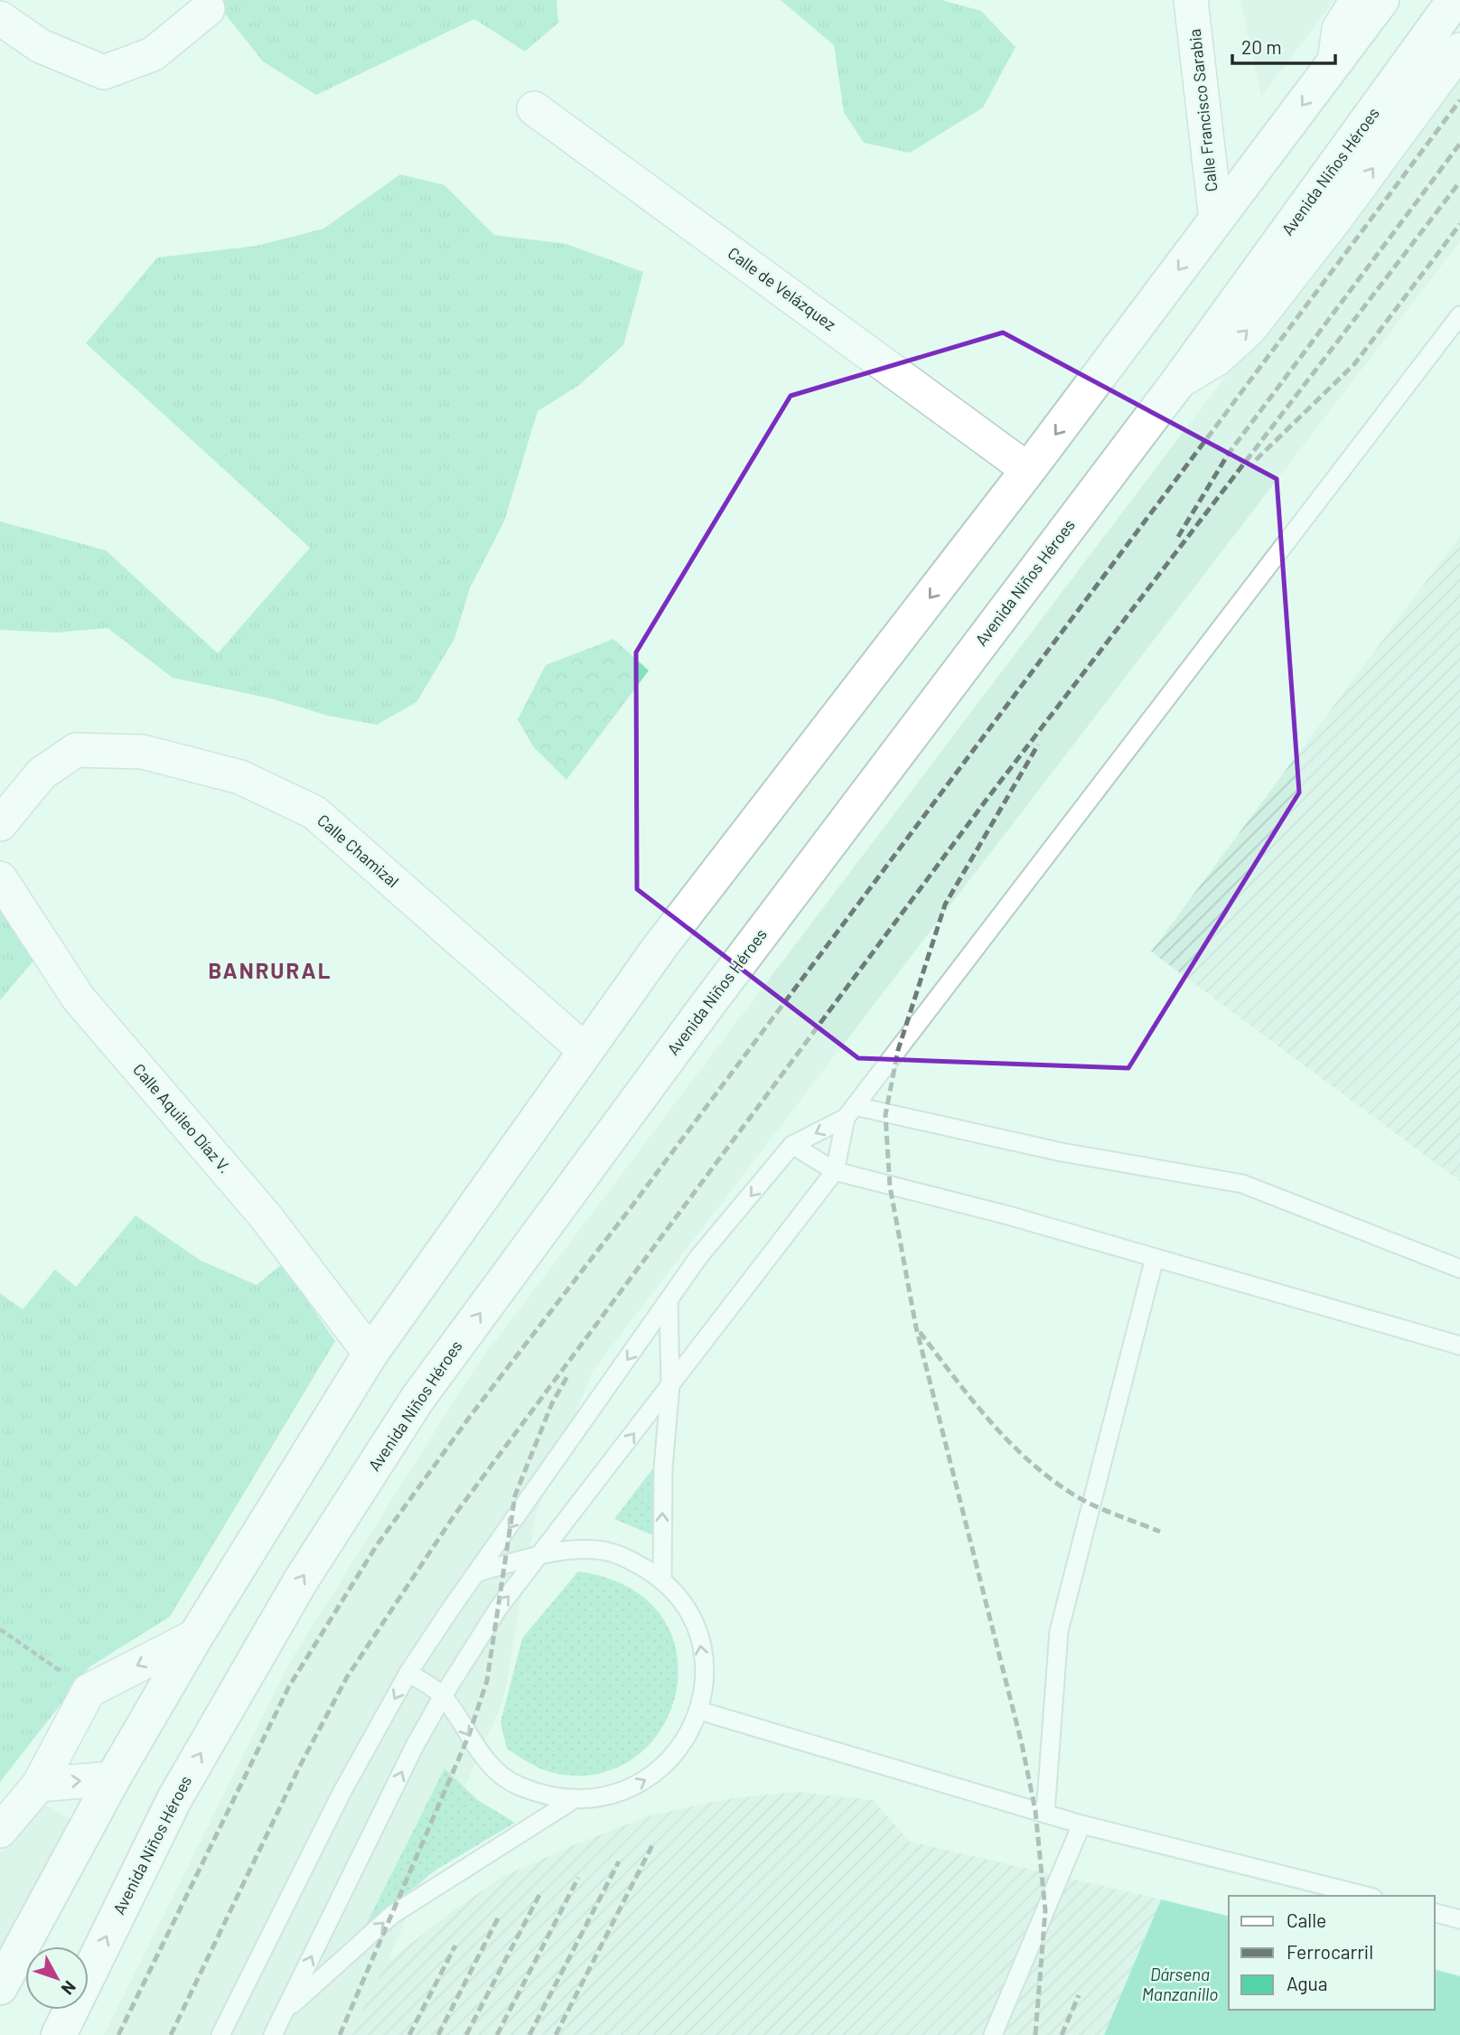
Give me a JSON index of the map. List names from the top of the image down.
{
  "streets": {
    "main road": ["Avenida Niños Héroes"],
    "street": [
      "Calle Francisco Sarabia",
      "Calle de Velázquez",
      "Calle Chamizal",
      "Calle Aquileo Díaz V."
    ]
  },
  "districts": ["BANRURAL"],
  "water": ["Dársena Manzanillo"],
  "legend": ["Calle", "Ferrocarril", "Agua"],
  "scale_bar": "20 m",
  "north": "bottom right"
}
